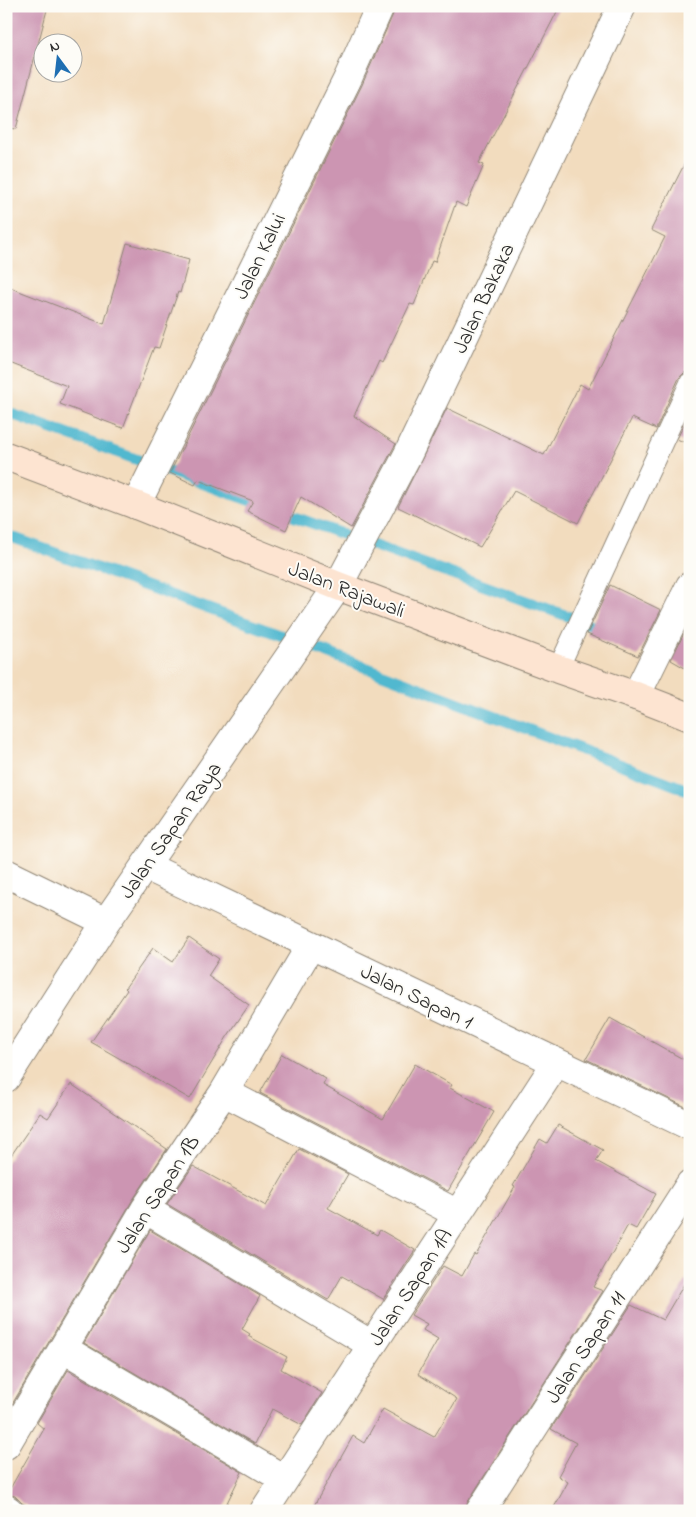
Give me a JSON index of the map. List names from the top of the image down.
{
  "streets": {
    "main road": ["Jalan Rajawali"],
    "street": [
      "Jalan Kalui",
      "Jalan Bakaka",
      "Jalan Sapan Raya",
      "Jalan Sapan 1",
      "Jalan Sapan 1B",
      "Jalan Sapan 1A",
      "Jalan Sapan 11"
    ]
  },
  "crossings": [
    ["Jalan Kalui", "Jalan Rajawali"],
    ["Jalan Bakaka", "Jalan Rajawali"],
    ["Jalan Bakaka", "Jalan Sapan Raya"],
    ["Jalan Rajawali", "Jalan Sapan Raya"],
    ["Jalan Sapan Raya", "Jalan Sapan 1"],
    ["Jalan Sapan 1", "Jalan Sapan 1B"],
    ["Jalan Sapan 1", "Jalan Sapan 1A"]
  ],
  "north": "top"
}
